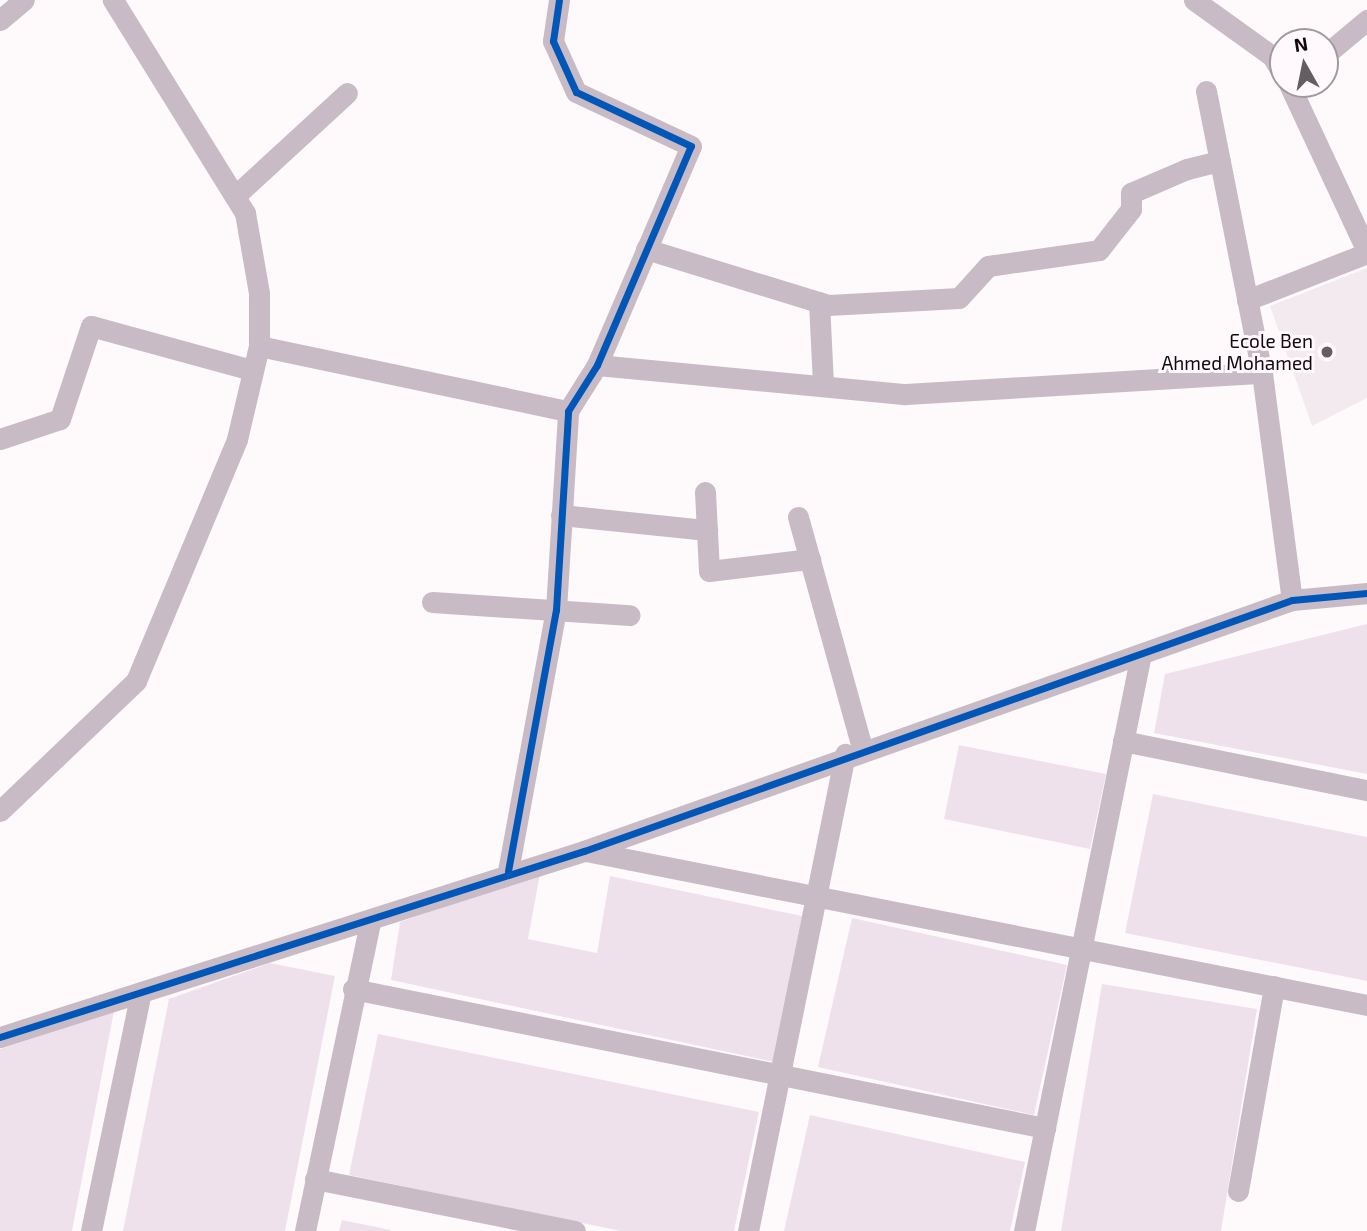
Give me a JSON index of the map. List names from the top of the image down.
{
  "places": ["Ecole Ben Ahmed Mohamed"],
  "north": "top"
}
